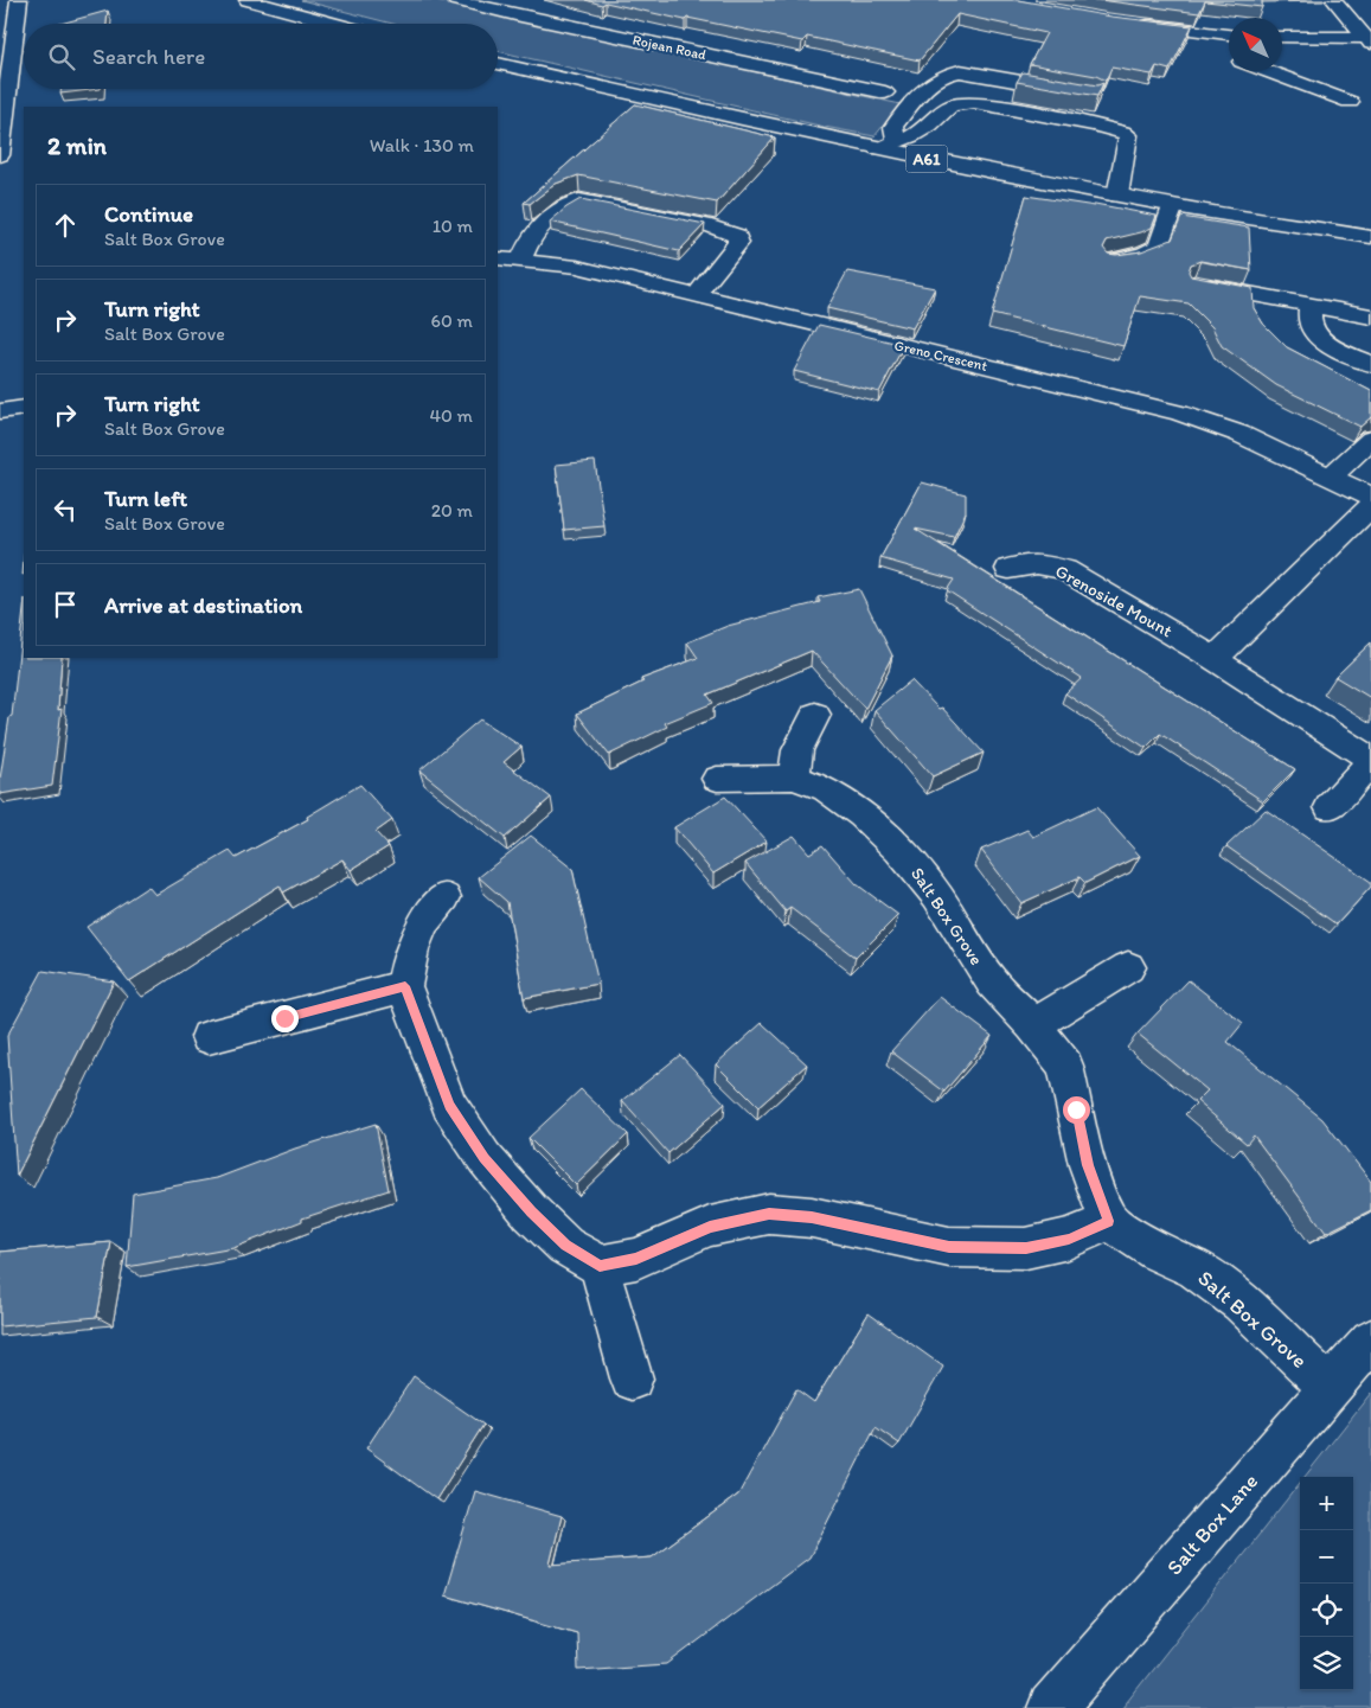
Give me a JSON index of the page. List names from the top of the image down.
{
  "streets": {
    "main road": [
      "Rojean Road",
      "A61",
      "Greno Crescent",
      "Grenoside Mount",
      "Salt Box Grove",
      "Salt Box Lane"
    ]
  },
  "crossings": [
    ["Salt Box Grove", "Salt Box Lane"]
  ],
  "north": "top left",
  "page": {
    "search": "Search here",
    "heading": ["2 min", "Walk · 130 m"],
    "list": [
      ["Continue", "Salt Box Grove", "10 m"],
      ["Turn right", "Salt Box Grove", "60 m"],
      ["Turn right", "Salt Box Grove", "40 m"],
      ["Turn left", "Salt Box Grove", "20 m"],
      "Arrive at destination"
    ],
    "map_buttons": ["+", "−"]
  }
}
